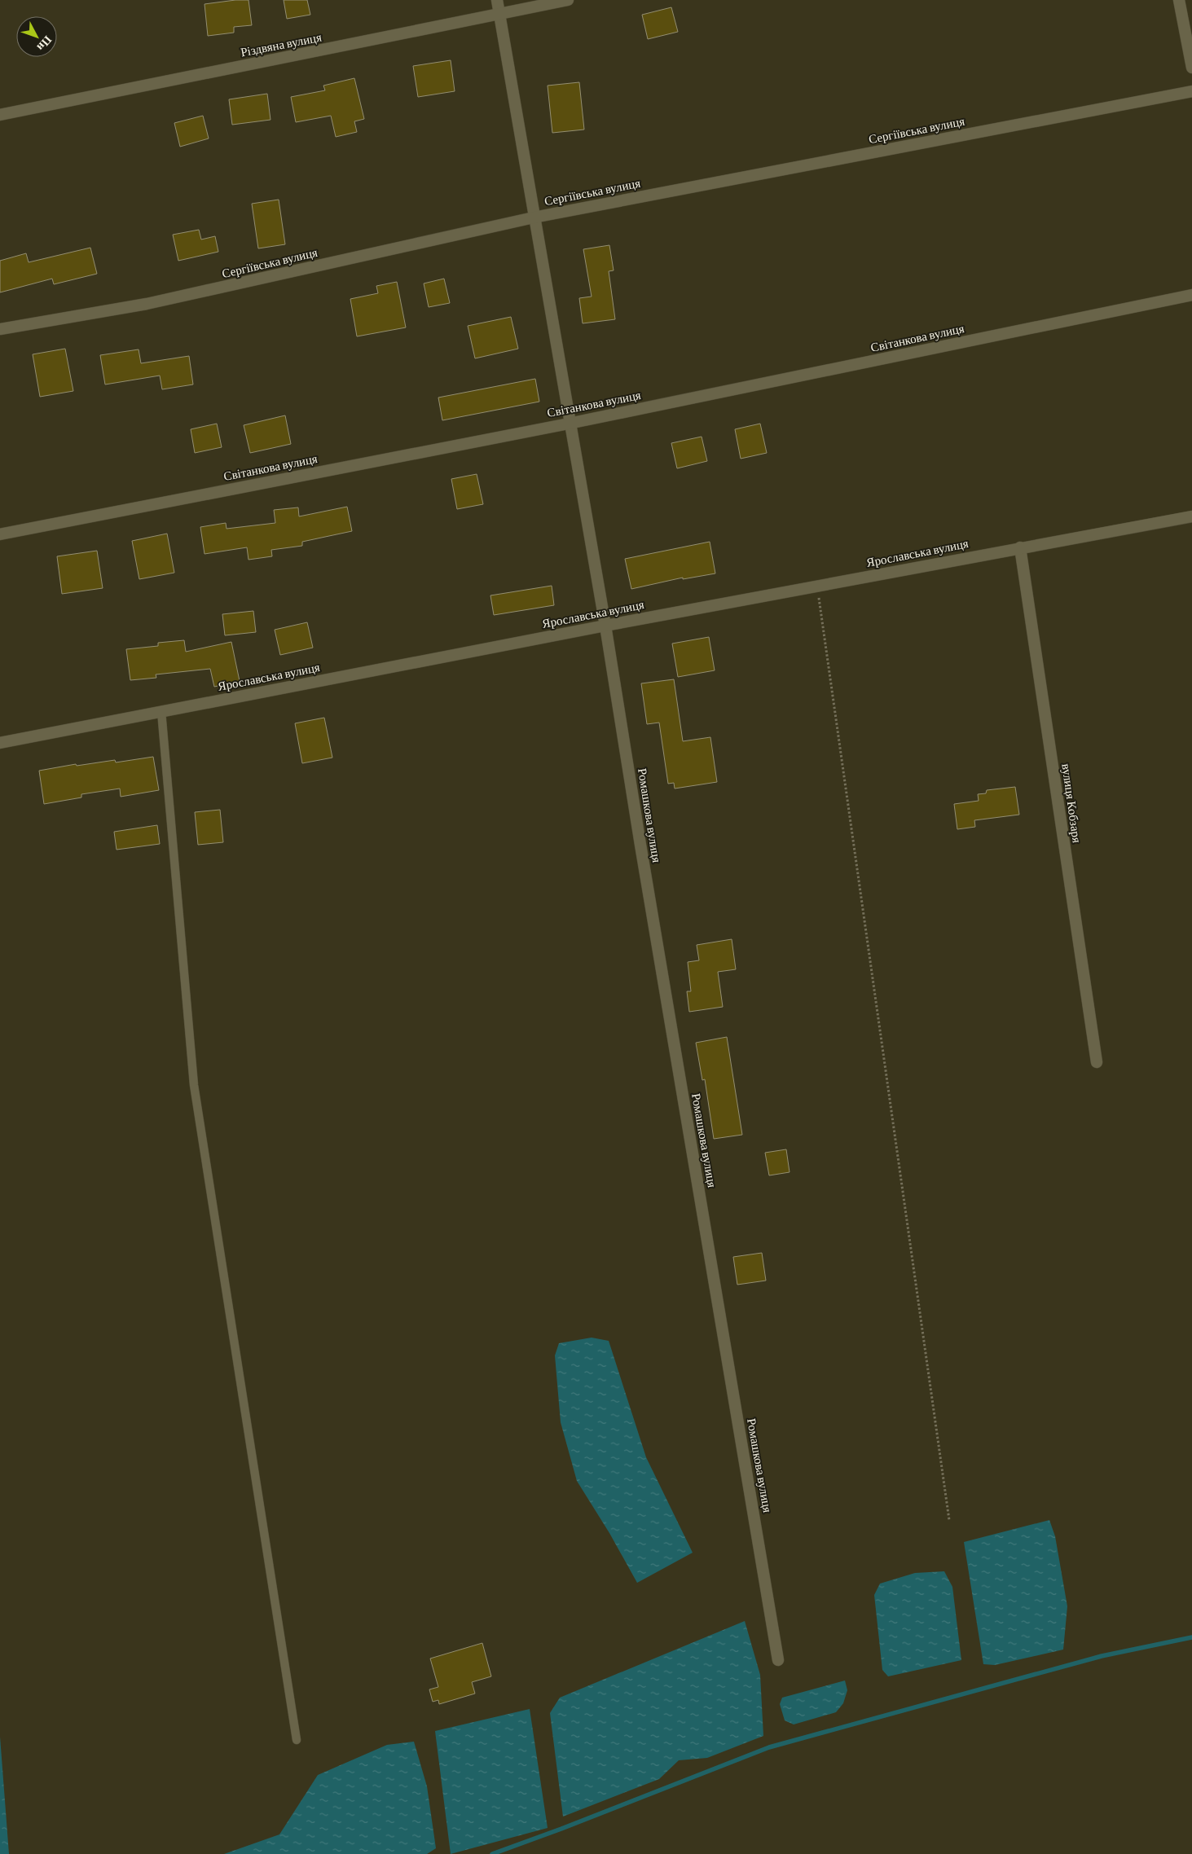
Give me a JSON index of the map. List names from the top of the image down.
{
  "streets": {
    "street": [
      "Різдвяна вулиця",
      "Сергіївська вулиця",
      "Світанкова вулиця",
      "Ярославська вулиця",
      "вулиця Кобзаря",
      "Ромашкова вулиця"
    ]
  },
  "crossings": [
    ["Різдвяна вулиця", "Ромашкова вулиця"],
    ["Сергіївська вулиця", "Ромашкова вулиця"],
    ["Світанкова вулиця", "Ромашкова вулиця"],
    ["Ярославська вулиця", "вулиця Кобзаря"],
    ["Ярославська вулиця", "Ромашкова вулиця"]
  ],
  "north": "bottom right"
}
